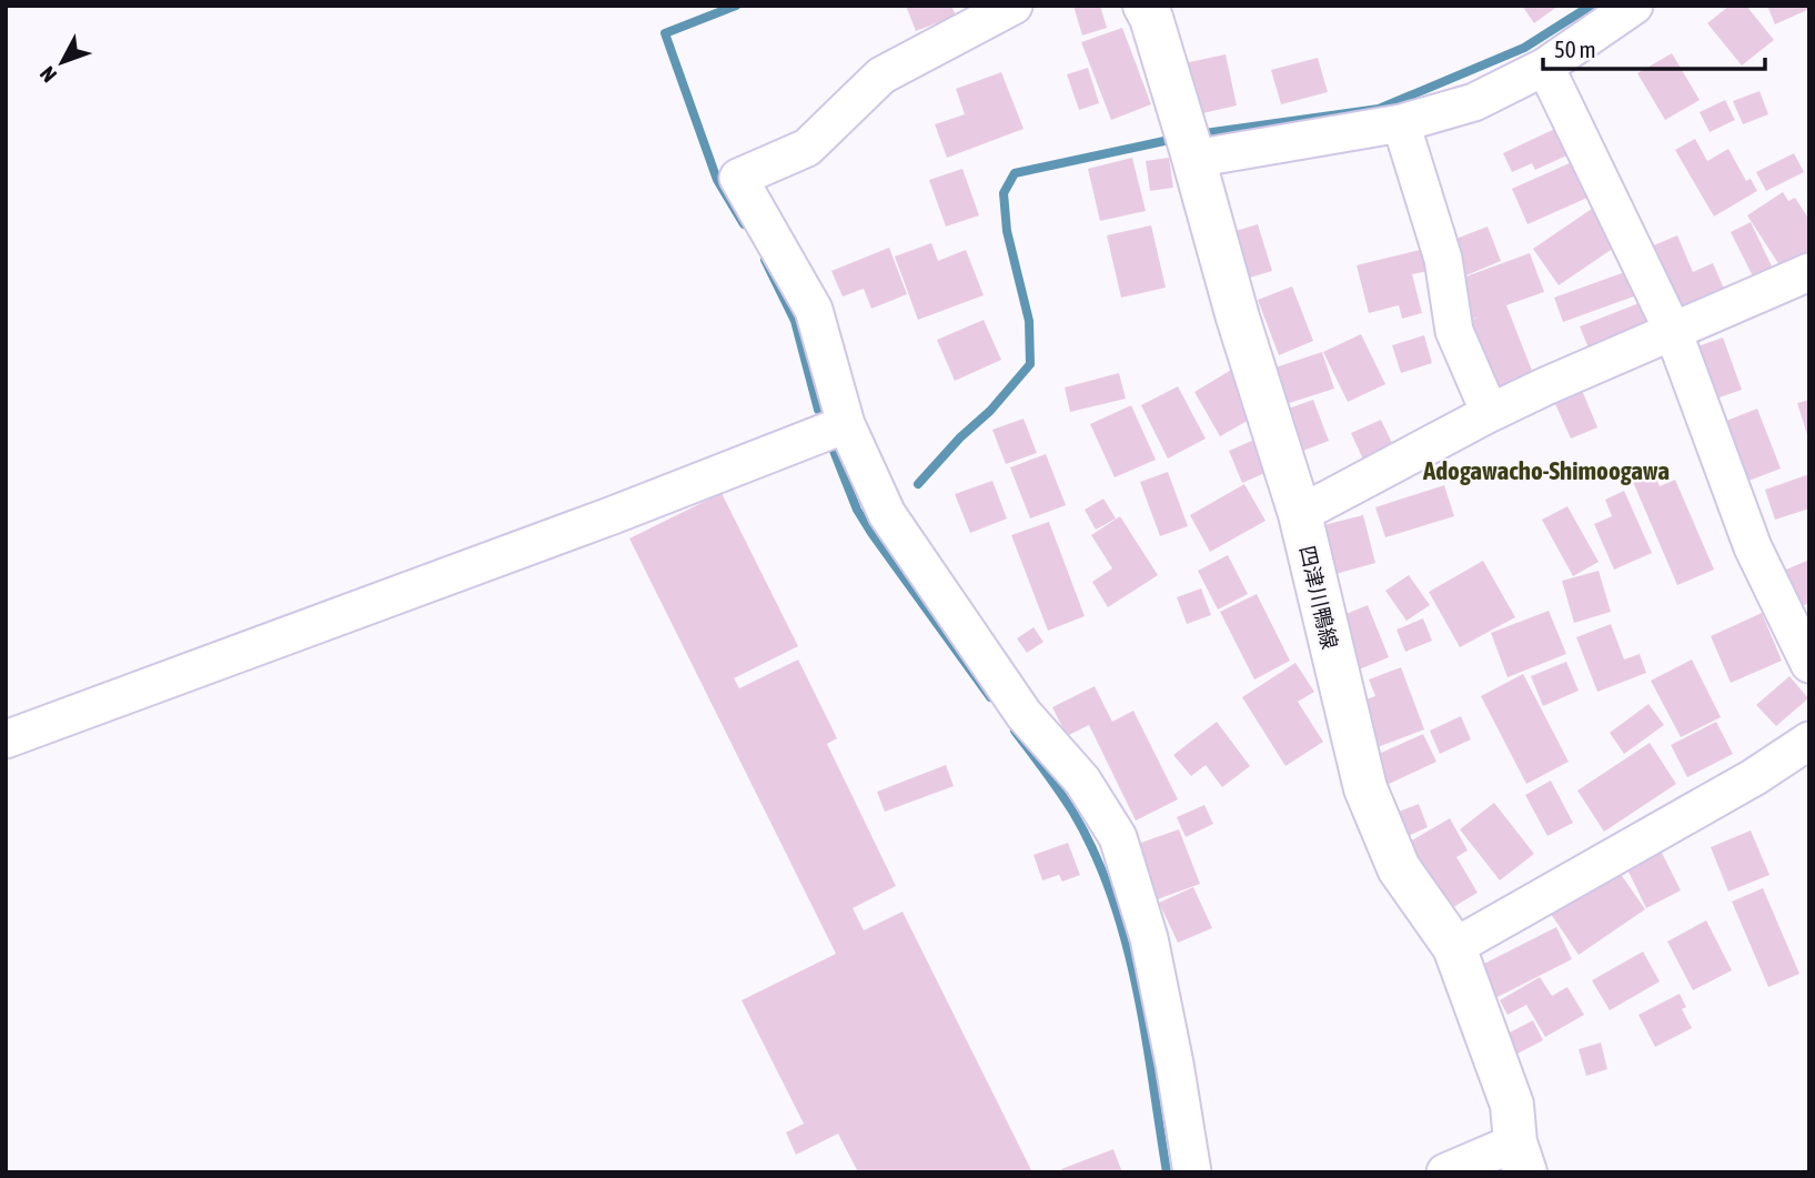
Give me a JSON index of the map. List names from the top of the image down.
{
  "streets": {
    "main road": ["四津川鴨線"]
  },
  "districts": ["Adogawacho-Shimoogawa"],
  "scale_bar": "50 m",
  "north": "bottom left"
}
